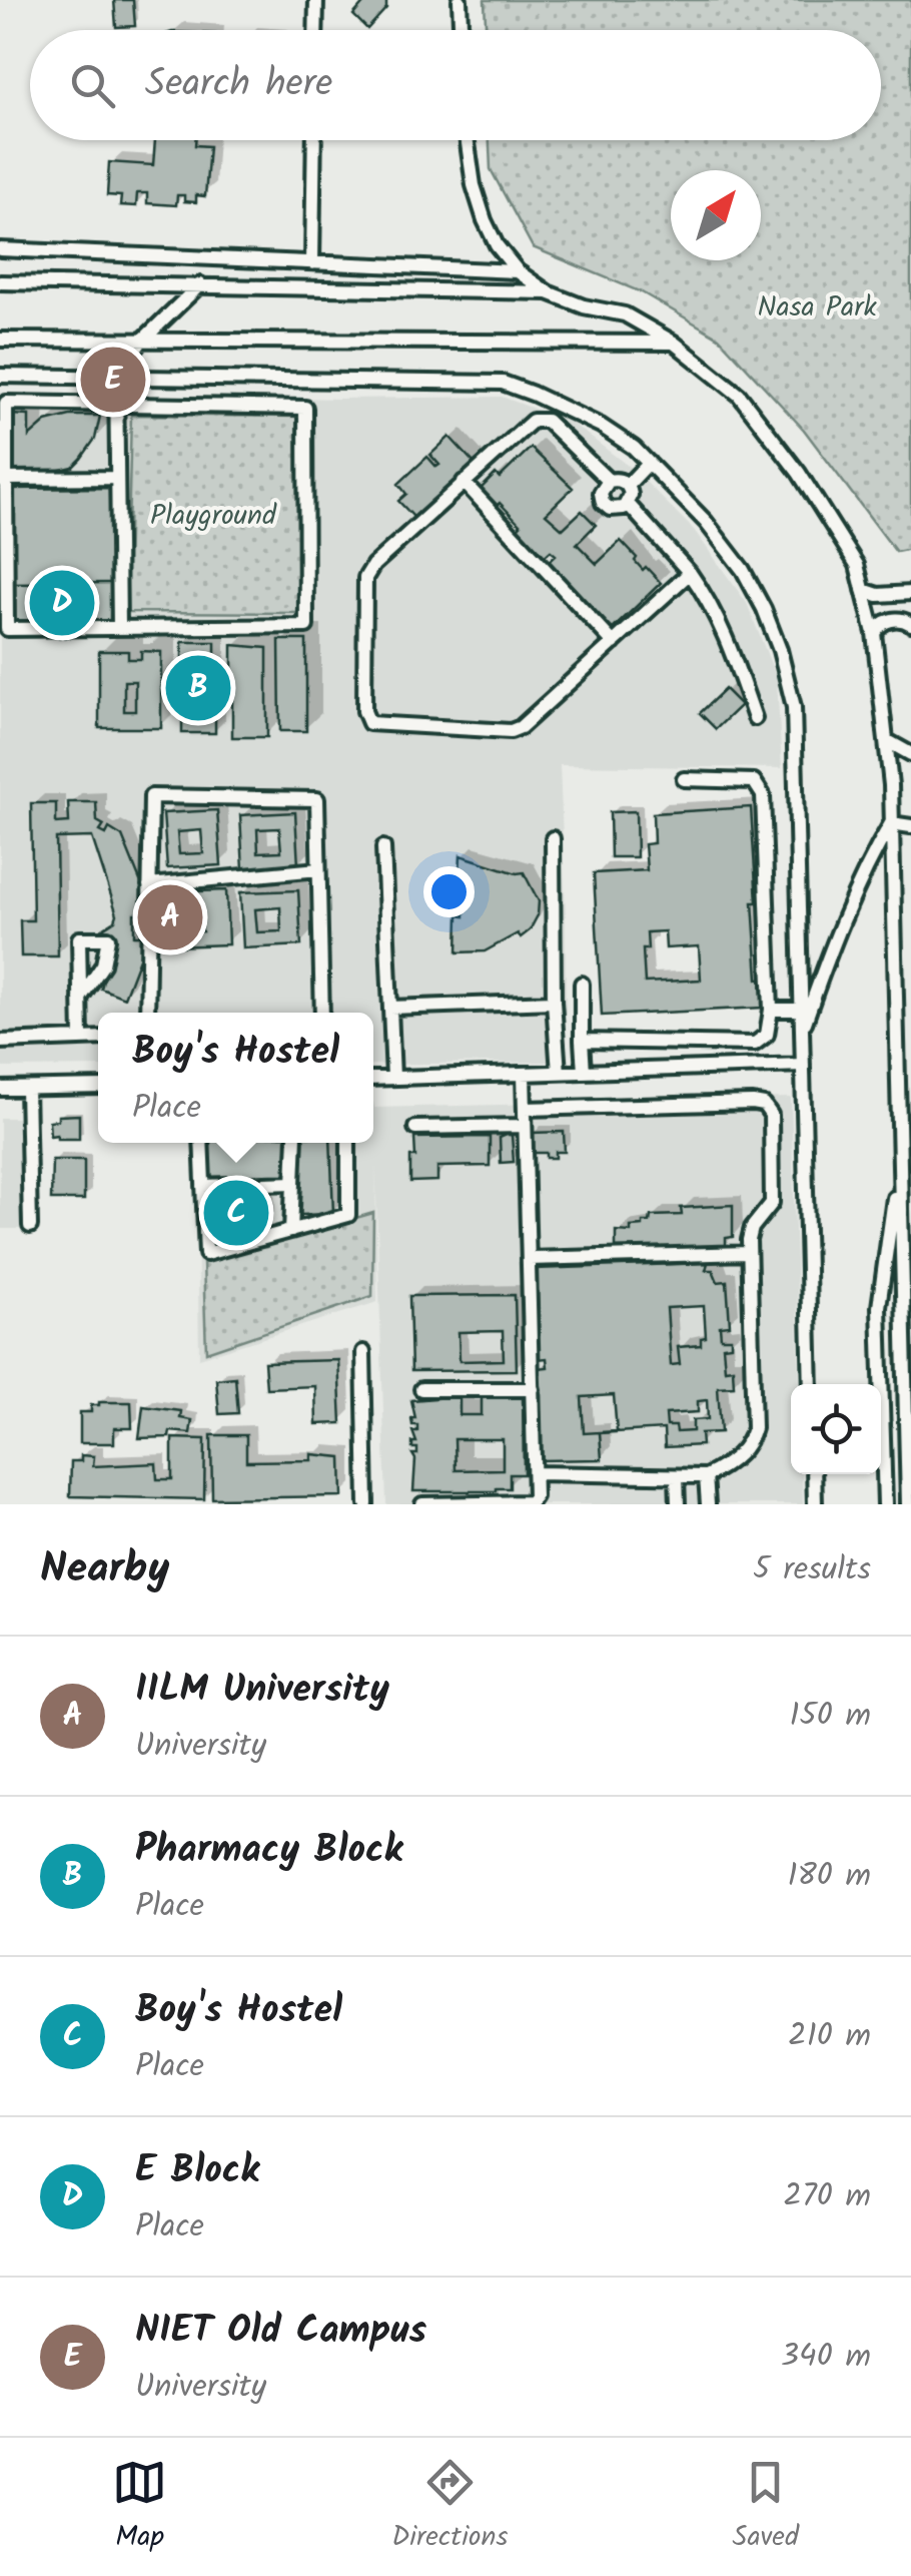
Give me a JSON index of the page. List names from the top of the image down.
{
  "parks": ["Nasa Park", "Playground"],
  "north": "top right",
  "page": {
    "search": "Search here",
    "pins": [
      "E",
      "D",
      "B",
      "A",
      "C"
    ],
    "popup": ["Boy's Hostel", "Place"],
    "heading": ["Nearby", "5 results"],
    "list": [
      {
        "mark": "A",
        "name": "IILM University",
        "note": "University",
        "value": "150 m"
      },
      {
        "mark": "B",
        "name": "Pharmacy Block",
        "note": "Place",
        "value": "180 m"
      },
      {
        "mark": "C",
        "name": "Boy's Hostel",
        "note": "Place",
        "value": "210 m"
      },
      {
        "mark": "D",
        "name": "E Block",
        "note": "Place",
        "value": "270 m"
      },
      {
        "mark": "E",
        "name": "NIET Old Campus",
        "note": "University",
        "value": "340 m"
      }
    ],
    "nav": ["Map", "Directions", "Saved"]
  }
}
